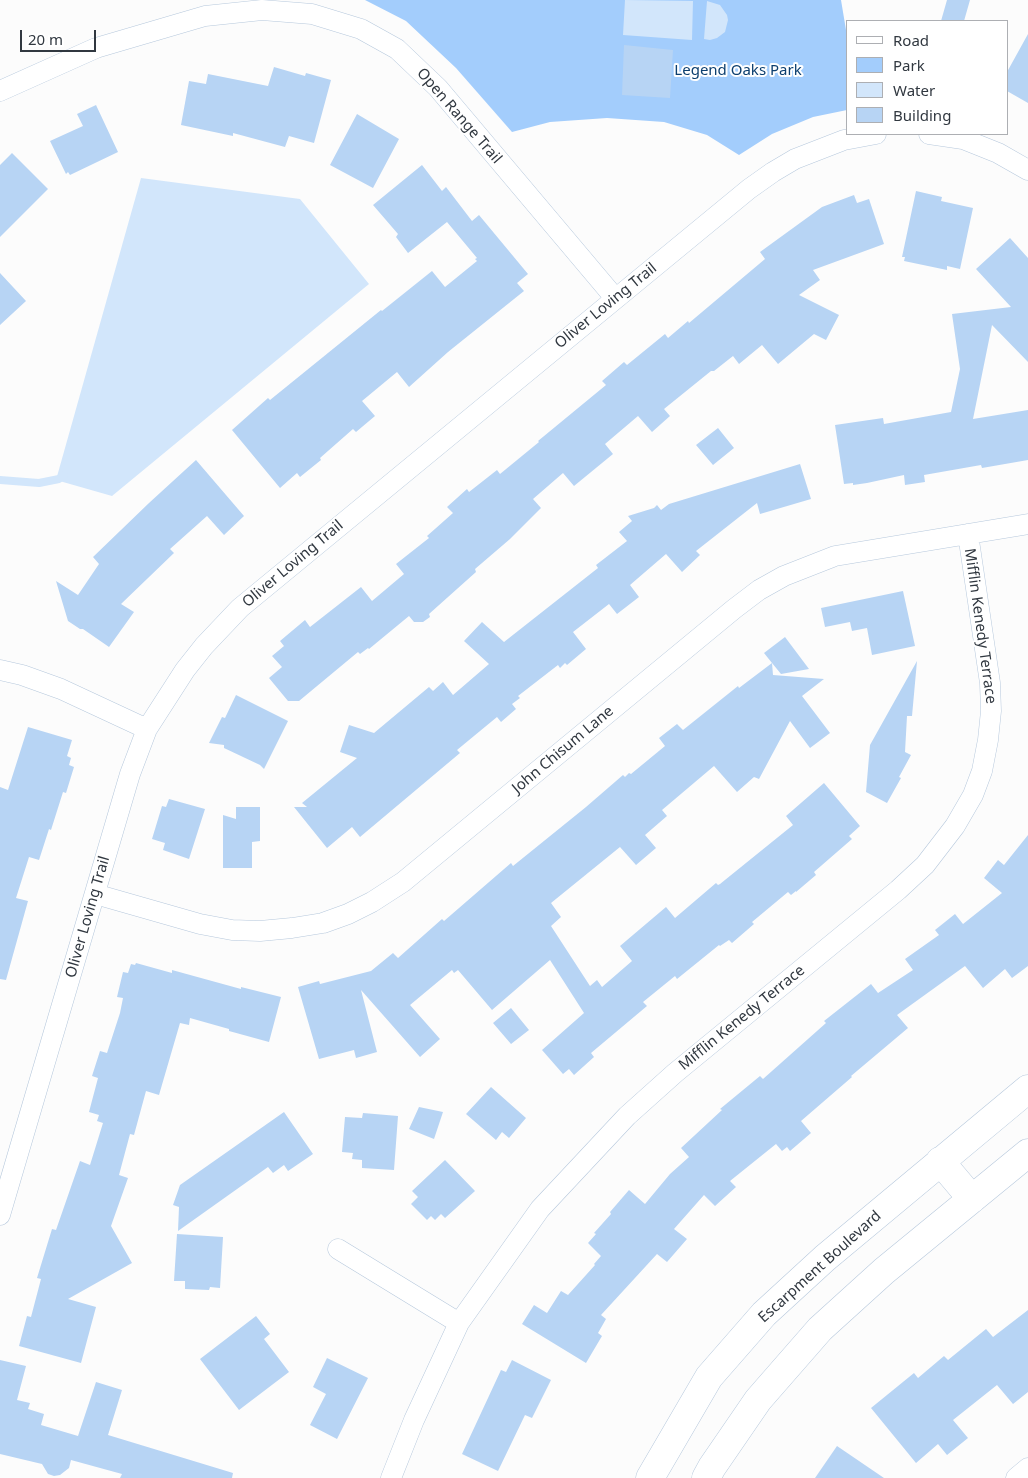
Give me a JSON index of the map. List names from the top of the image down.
{
  "streets": {
    "main road": ["Escarpment Boulevard"],
    "street": [
      "Open Range Trail",
      "Oliver Loving Trail",
      "Mifflin Kenedy Terrace",
      "John Chisum Lane"
    ]
  },
  "crossings": [
    ["Open Range Trail", "Oliver Loving Trail"],
    ["Oliver Loving Trail", "John Chisum Lane"],
    ["Mifflin Kenedy Terrace", "John Chisum Lane"]
  ],
  "parks": ["Legend Oaks Park"],
  "legend": [
    "Road",
    "Park",
    "Water",
    "Building"
  ],
  "scale_bar": "20 m"
}
